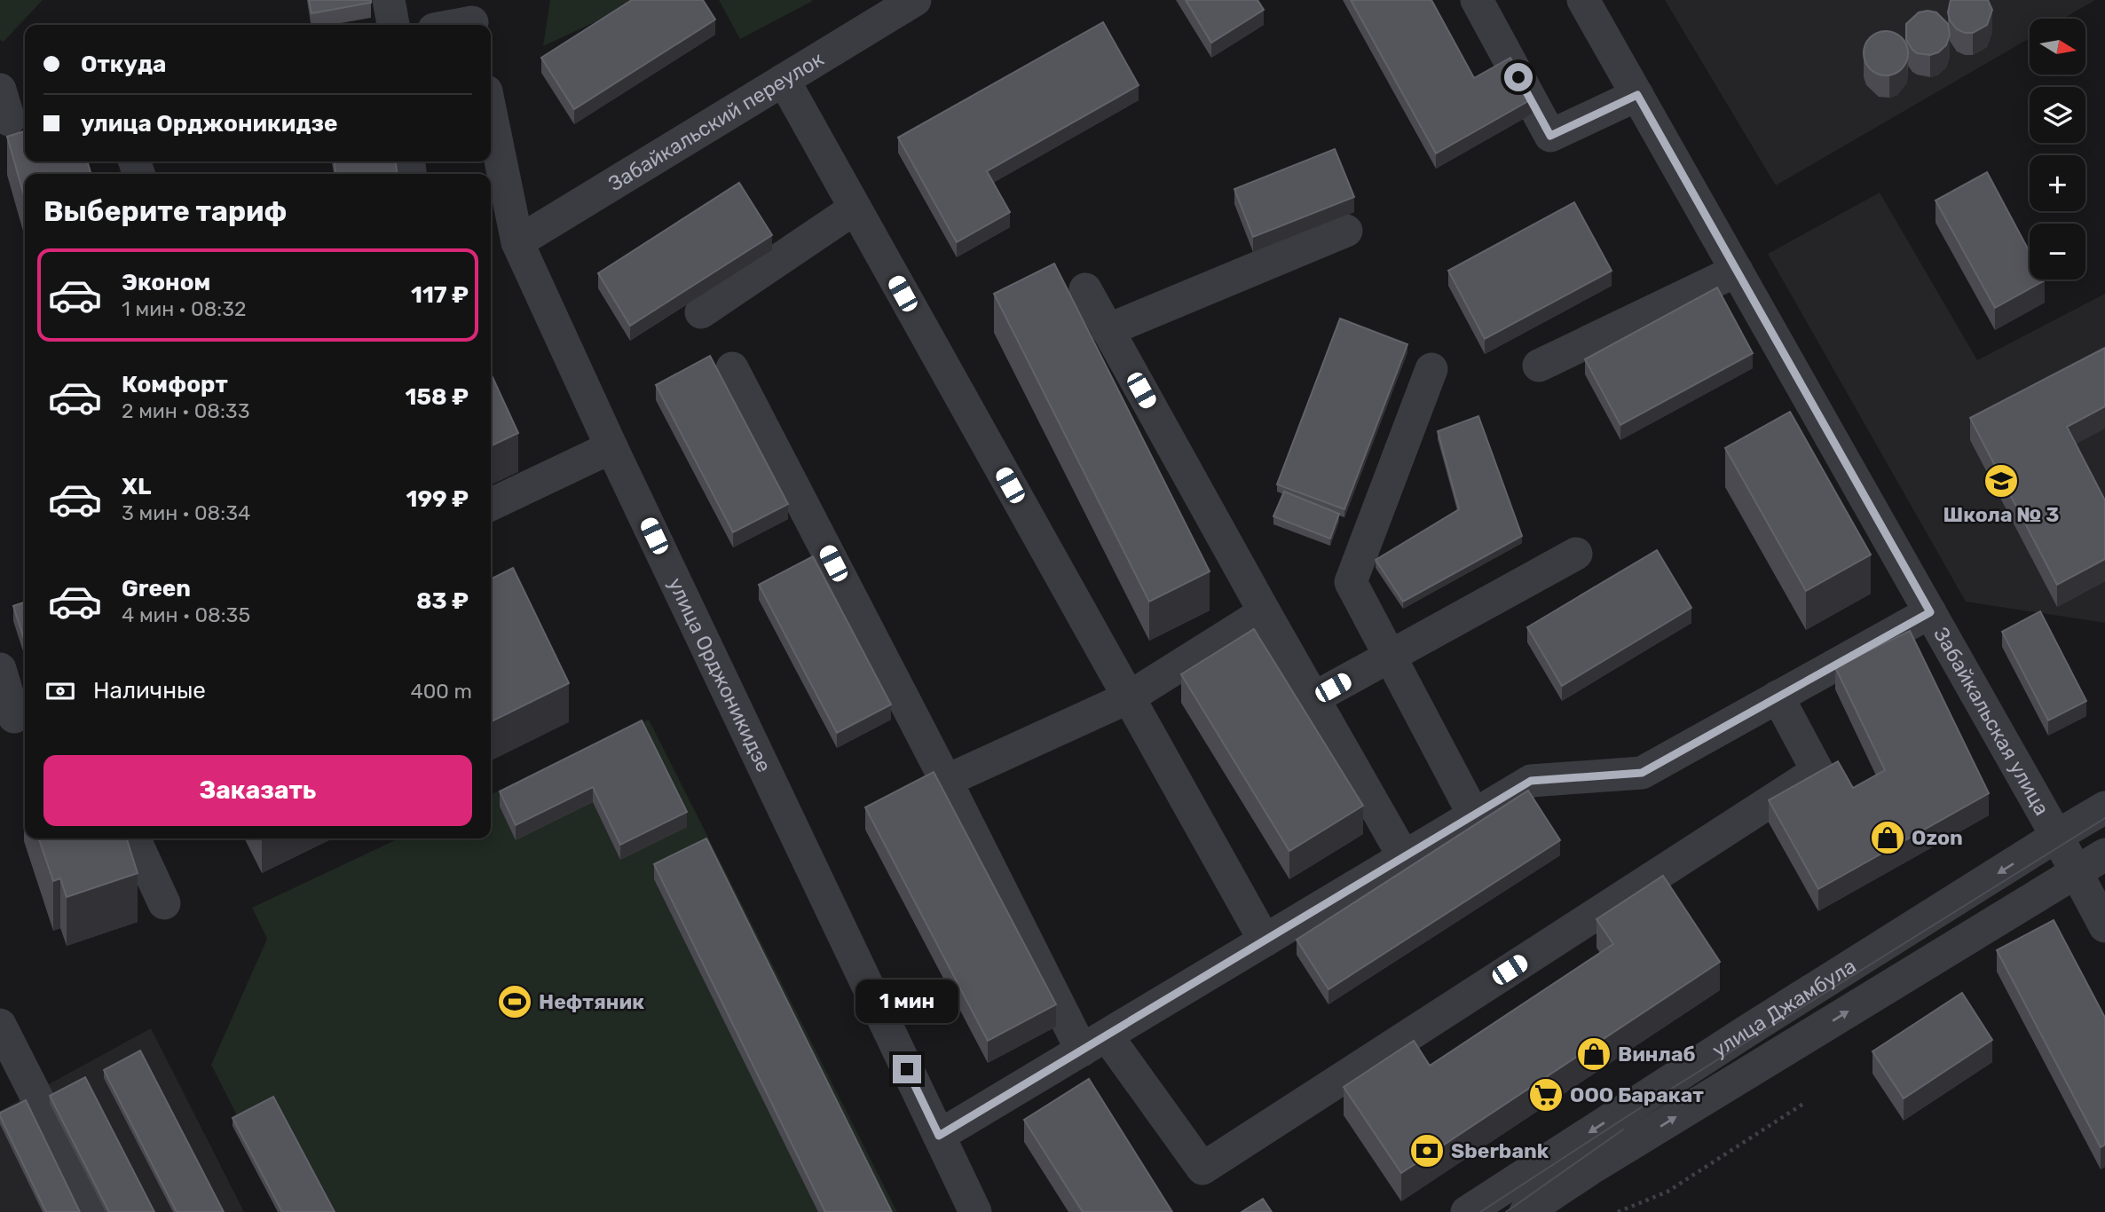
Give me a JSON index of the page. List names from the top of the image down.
{
  "streets": {
    "street": [
      "Забайкальский переулок",
      "улица Орджоникидзе",
      "Забайкальская улица",
      "улица Джамбула"
    ]
  },
  "crossings": [
    ["Забайкальский переулок", "улица Орджоникидзе"],
    ["Забайкальская улица", "улица Джамбула"]
  ],
  "places": {
    "school or university": ["Школа № 3"],
    "shop": ["Ozon", "Винлаб"],
    "sports": ["Нефтяник"],
    "supermarket": ["ООО Баракат"],
    "bank": ["Sberbank"]
  },
  "north": "right",
  "page": {
    "map_buttons": ["+", "−"],
    "banner": ["Откуда", "улица Орджоникидзе"],
    "heading": "Выберите тариф",
    "list": [
      {
        "name": "Эконом",
        "note": "1 мин · 08:32",
        "value": "117 ₽"
      },
      {
        "name": "Комфорт",
        "note": "2 мин · 08:33",
        "value": "158 ₽"
      },
      {
        "name": "XL",
        "note": "3 мин · 08:34",
        "value": "199 ₽"
      },
      {
        "name": "Green",
        "note": "4 мин · 08:35",
        "value": "83 ₽"
      }
    ],
    "pay": ["Наличные", "400 m"],
    "buttons": "Заказать",
    "bubble": "1 мин"
  }
}
